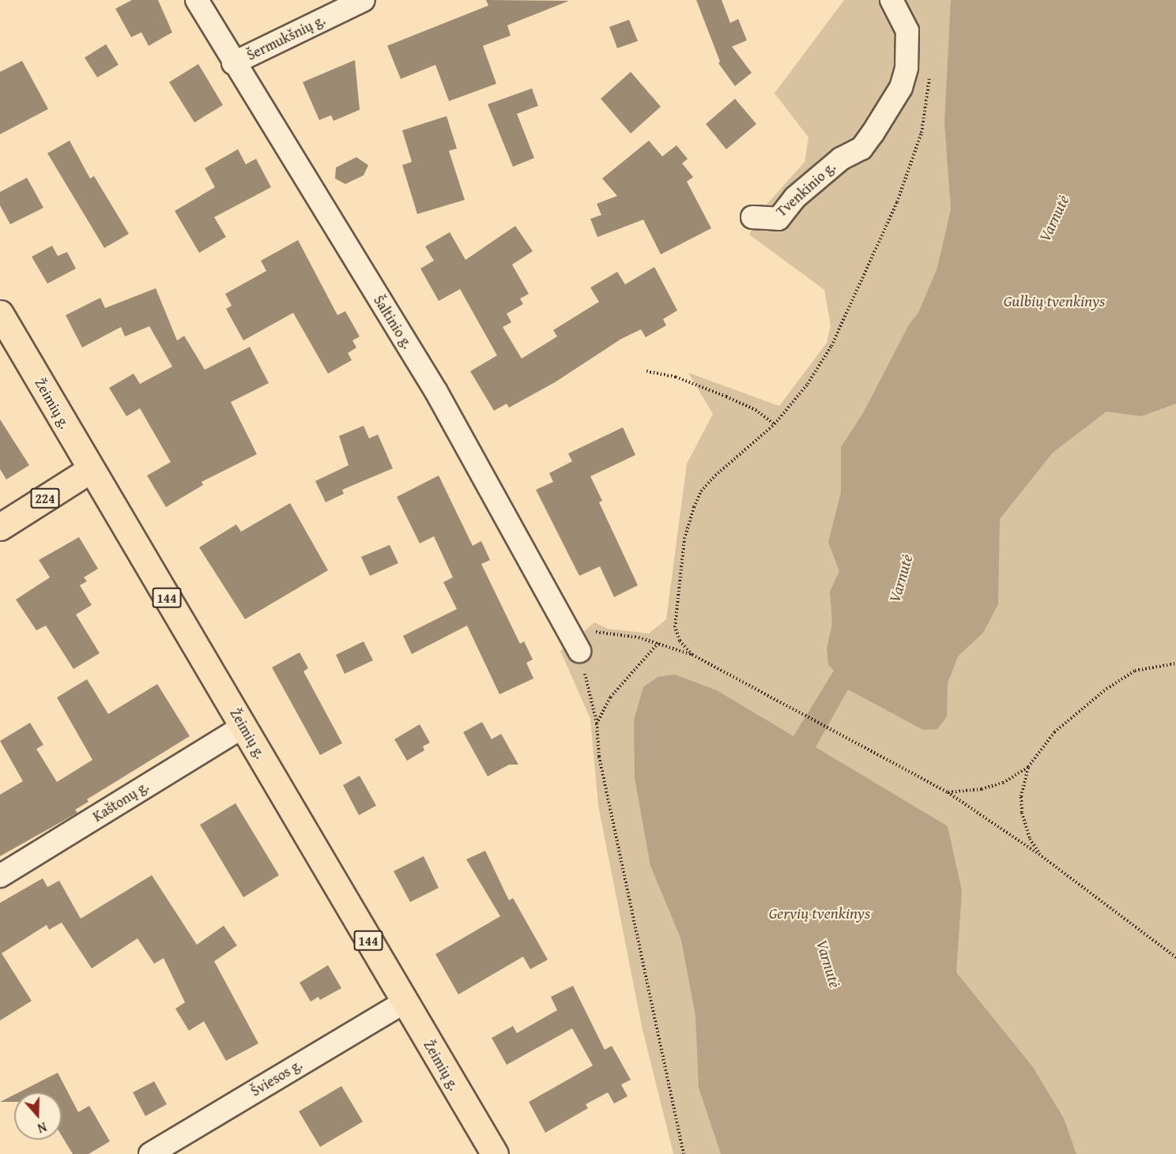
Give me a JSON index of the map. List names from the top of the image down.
{
  "streets": {
    "main road": ["Žeimių g.", "224", "144"],
    "street": [
      "Šermukšnių g.",
      "Tvenkinio g.",
      "Šaltinio g.",
      "Kaštonų g.",
      "Šviesos g."
    ]
  },
  "crossings": [
    ["Šermukšnių g.", "Šaltinio g."],
    ["Žeimių g.", "224"],
    ["Žeimių g.", "Kaštonų g."],
    ["Žeimių g.", "Šviesos g."]
  ],
  "water": ["Varnutė", "Gulbių tvenkinys", "Gervių tvenkinys"],
  "north": "bottom"
}
